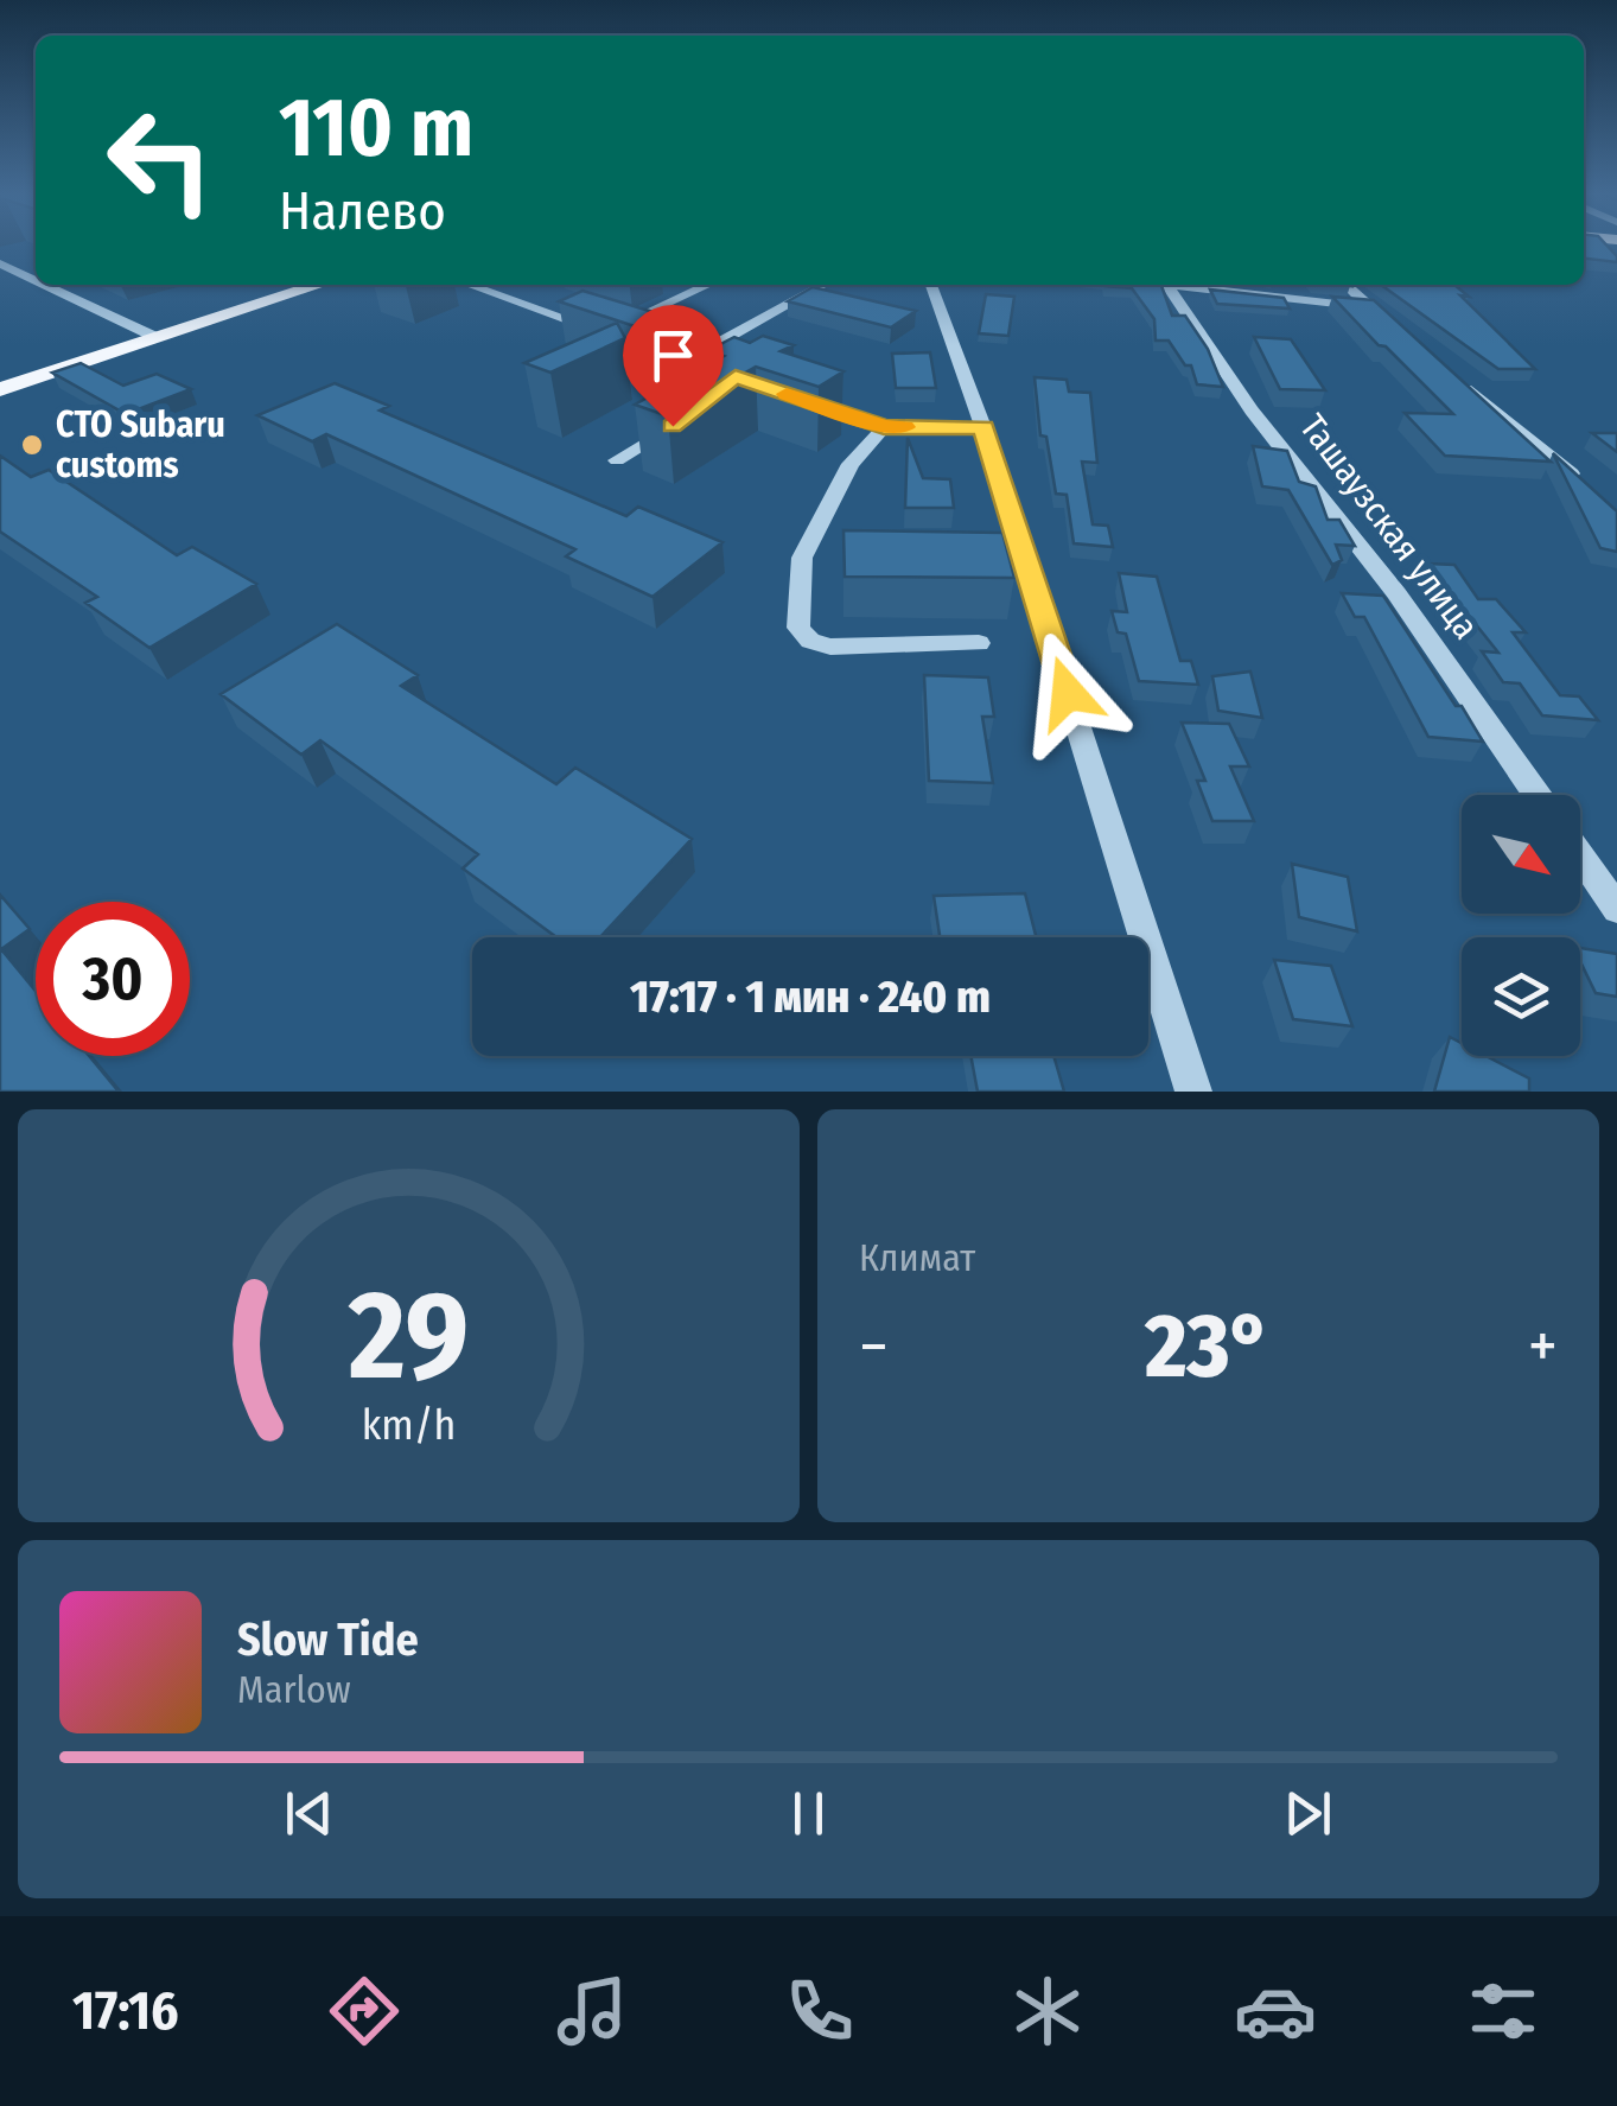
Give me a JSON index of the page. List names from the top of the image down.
{
  "streets": {
    "street": ["Ташаузская улица"]
  },
  "places": ["СТО Subaru customs"],
  "north": "bottom right",
  "page": {
    "turn": ["110 m", "Налево"],
    "limit": "30",
    "trip": "17:17 · 1 мин · 240 m",
    "tile": "Климат",
    "heat": ["−", "23°", "+"],
    "song": ["Slow Tide", "Marlow"],
    "tabs": "17:16",
    "gauge": ["29", "km/h"]
  }
}
